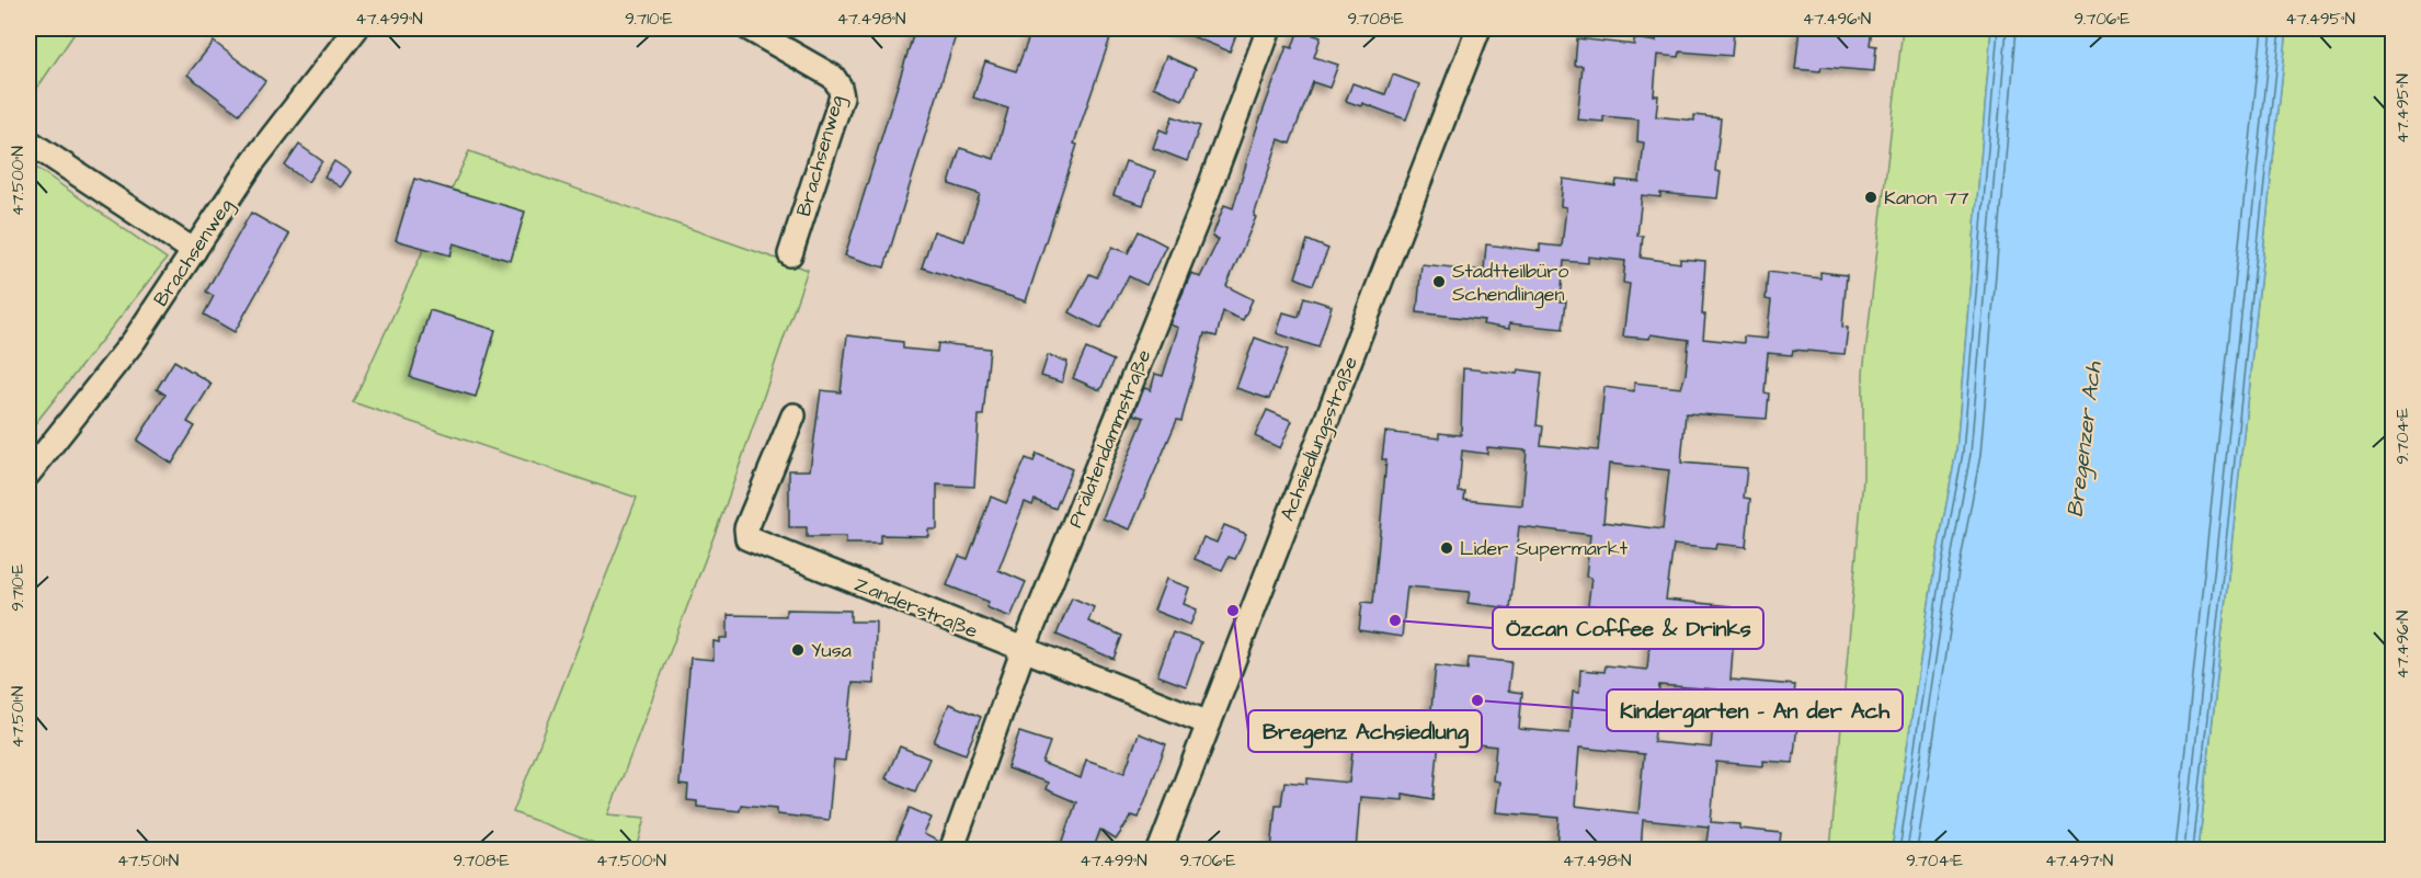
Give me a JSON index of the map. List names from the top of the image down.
{
  "streets": {
    "street": [
      "Brachsenweg",
      "Prälatendammstraße",
      "Achsiedlungsstraße",
      "Zanderstraße"
    ]
  },
  "crossings": [
    ["Prälatendammstraße", "Zanderstraße"],
    ["Achsiedlungsstraße", "Zanderstraße"]
  ],
  "water": ["Bregenzer Ach"],
  "places": [
    "Kanon 77",
    "Stadtteilbüro Schendlingen",
    "Lider Supermarkt",
    "Bregenz Achsiedlung",
    "Özcan Coffee & Drinks",
    "Yusa",
    "Kindergarten - An der Ach"
  ],
  "coordinates": [
    "47.499°N",
    "9.710°E",
    "47.498°N",
    "9.708°E",
    "47.496°N",
    "9.706°E",
    "47.495°N",
    "47.500°N",
    "9.704°E",
    "47.501°N",
    "47.497°N"
  ]
}
